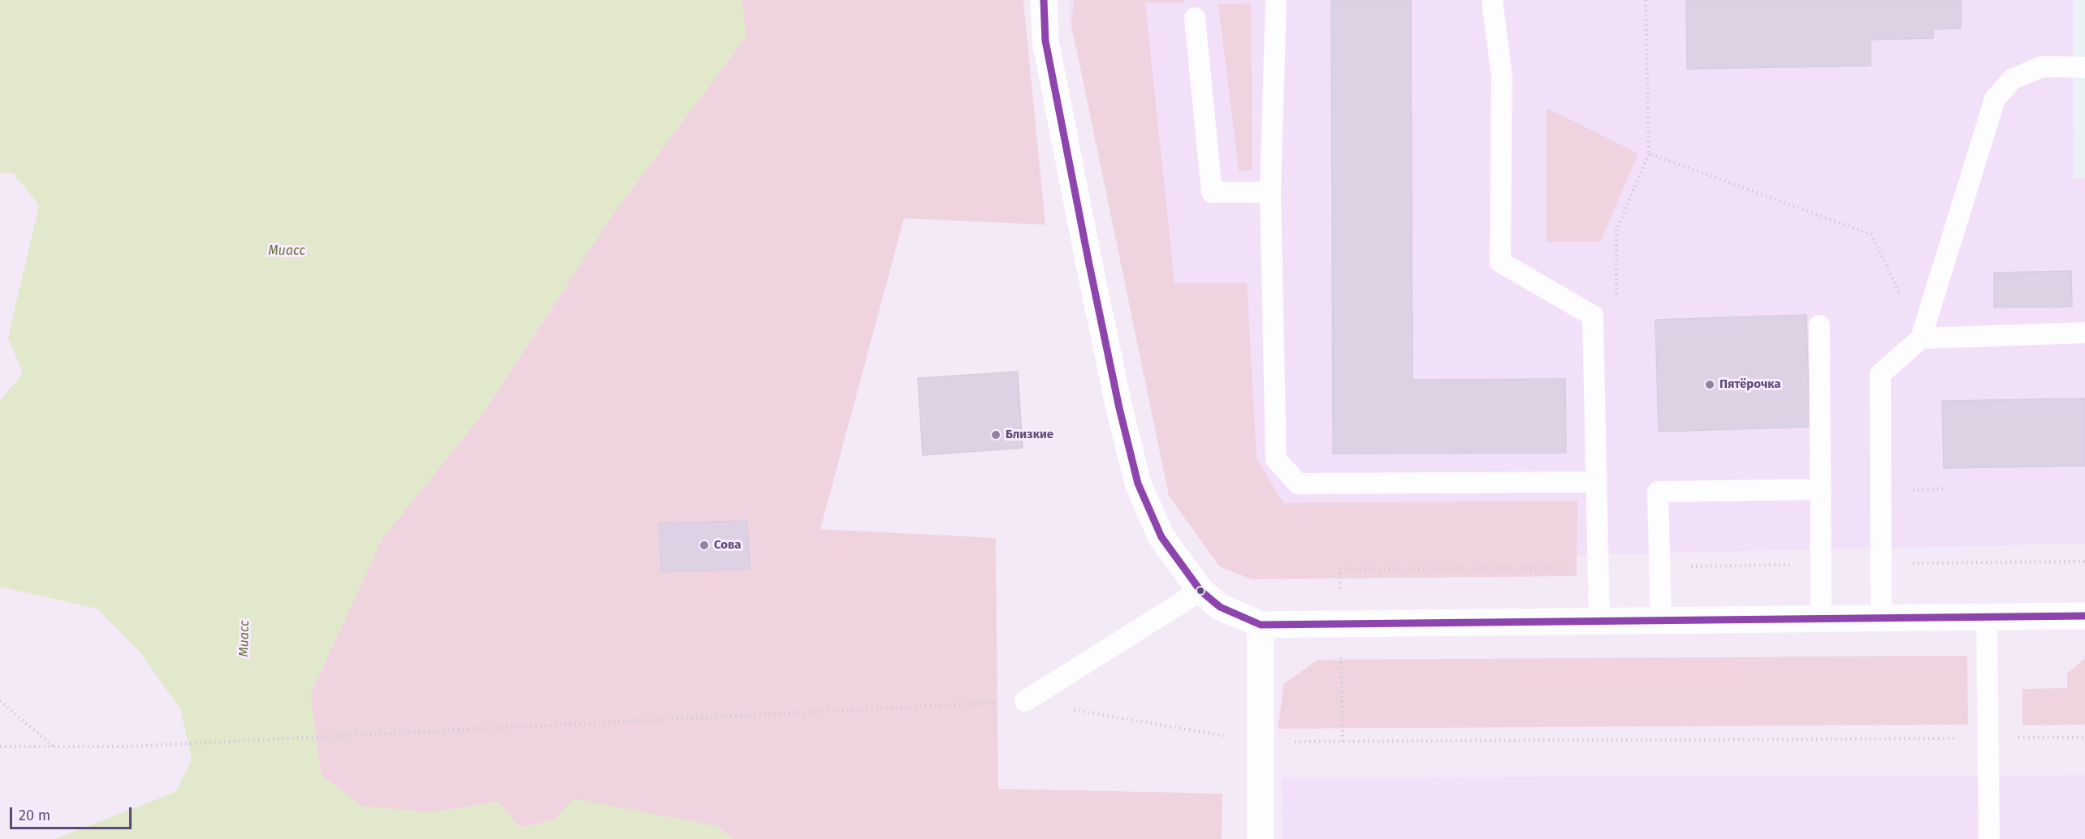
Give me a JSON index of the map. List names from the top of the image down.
{
  "water": ["Миасс"],
  "places": ["Пятёрочка", "Близкие", "Сова"],
  "scale_bar": "20 m"
}
